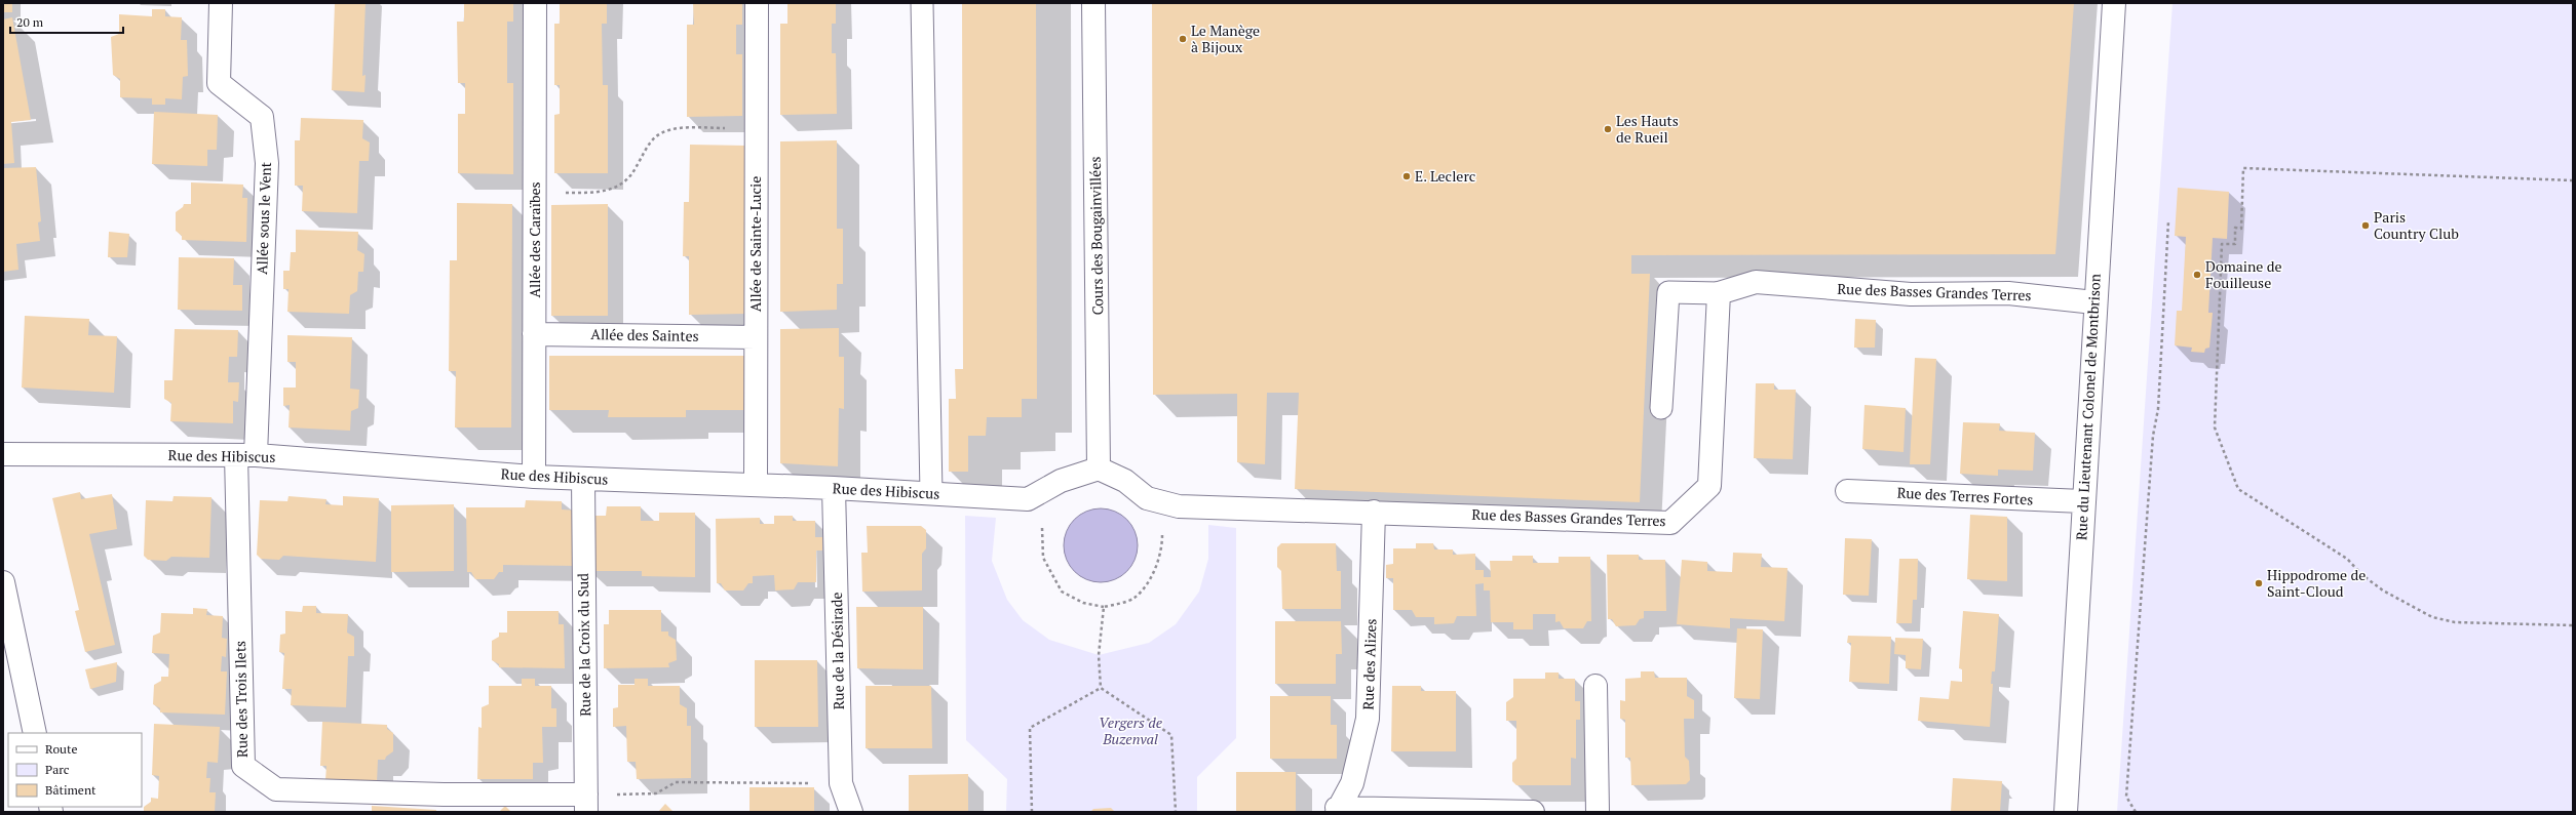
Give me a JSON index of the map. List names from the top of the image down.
{
  "streets": {
    "street": [
      "Allée sous le Vent",
      "Cours des Bougainvillées",
      "Allée des Caraïbes",
      "Allée de Sainte-Lucie",
      "Rue des Basses Grandes Terres",
      "Allée des Saintes",
      "Rue du Lieutenant Colonel de Montbrison",
      "Rue des Hibiscus",
      "Rue des Terres Fortes",
      "Rue de la Croix du Sud",
      "Rue de la Désirade",
      "Rue des Alizes",
      "Rue des Trois Ilets"
    ]
  },
  "crossings": [
    ["Allée sous le Vent", "Rue des Hibiscus"],
    ["Allée sous le Vent", "Rue des Trois Ilets"],
    ["Cours des Bougainvillées", "Rue des Basses Grandes Terres"],
    ["Cours des Bougainvillées", "Rue des Hibiscus"],
    ["Allée des Caraïbes", "Allée des Saintes"],
    ["Allée des Caraïbes", "Rue des Hibiscus"],
    ["Allée de Sainte-Lucie", "Allée des Saintes"],
    ["Allée de Sainte-Lucie", "Rue des Hibiscus"],
    ["Rue des Basses Grandes Terres", "Rue du Lieutenant Colonel de Montbrison"],
    ["Rue des Basses Grandes Terres", "Rue des Hibiscus"],
    ["Rue des Basses Grandes Terres", "Rue des Alizes"],
    ["Rue du Lieutenant Colonel de Montbrison", "Rue des Terres Fortes"],
    ["Rue des Hibiscus", "Rue de la Croix du Sud"],
    ["Rue des Hibiscus", "Rue de la Désirade"],
    ["Rue des Hibiscus", "Rue des Trois Ilets"],
    ["Rue de la Croix du Sud", "Rue des Trois Ilets"]
  ],
  "parks": ["Vergers de Buzenval"],
  "places": [
    "Le Manège à Bijoux",
    "Les Hauts de Rueil",
    "E. Leclerc",
    "Paris Country Club",
    "Domaine de Fouilleuse",
    "Hippodrome de Saint-Cloud"
  ],
  "legend": ["Route", "Parc", "Bâtiment"],
  "scale_bar": "20 m"
}
